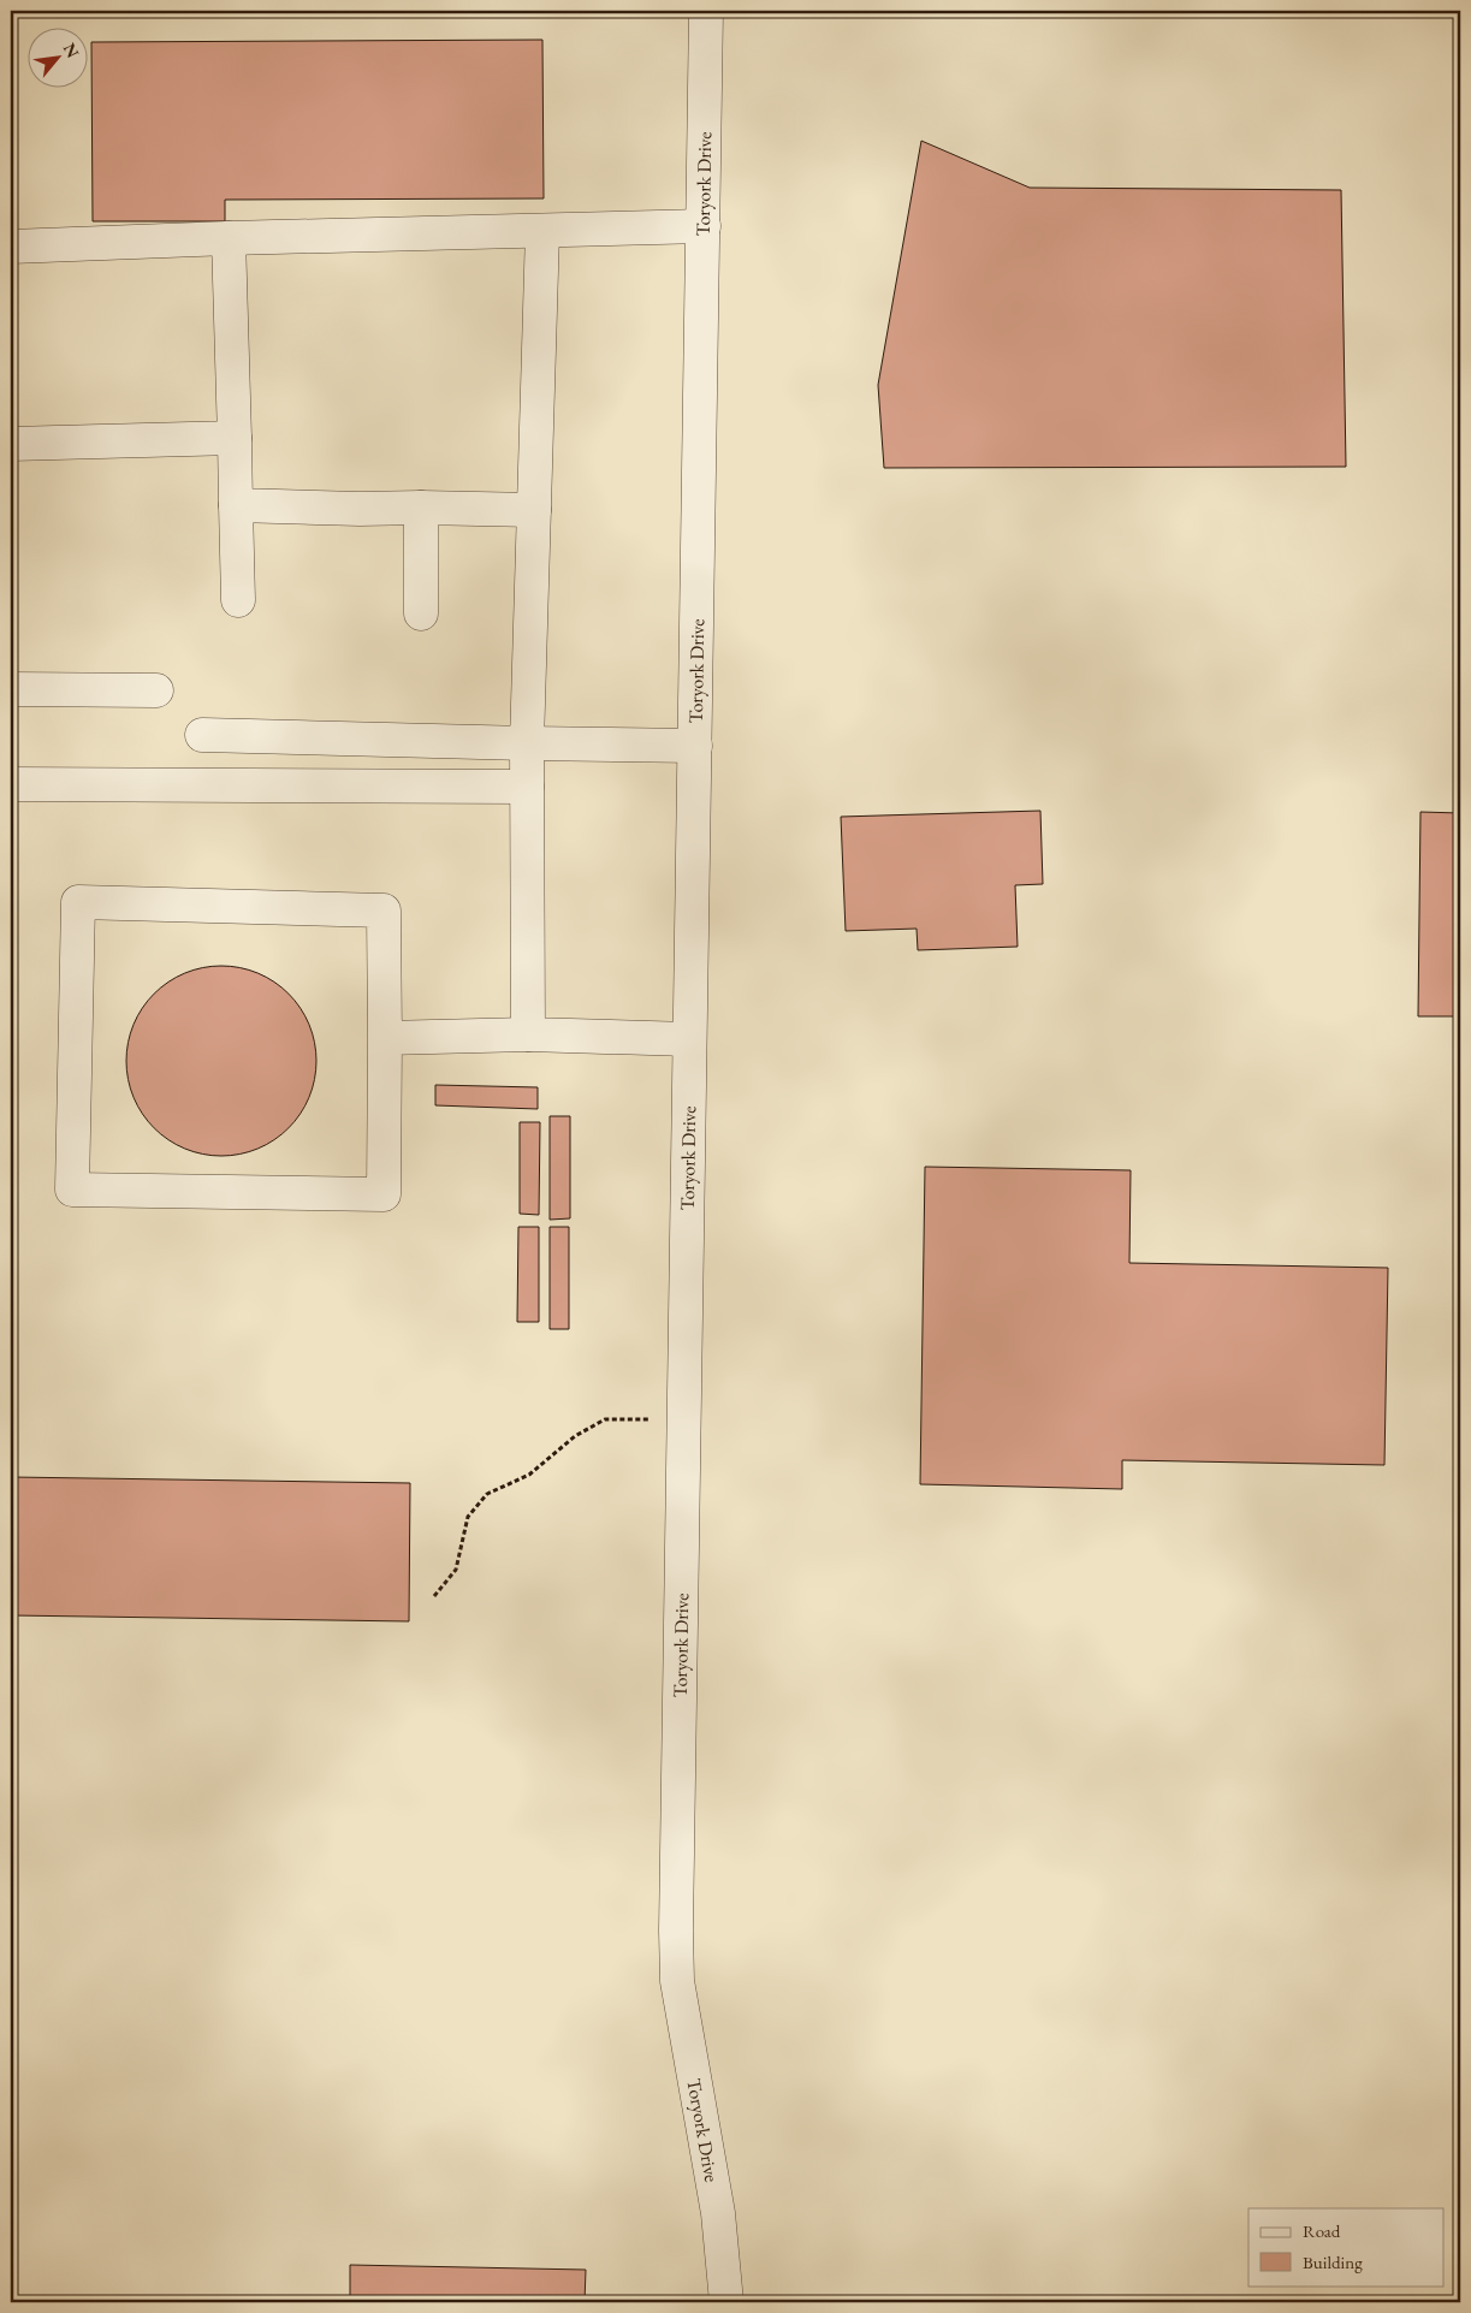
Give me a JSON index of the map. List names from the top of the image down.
{
  "streets": {
    "street": ["Toryork Drive"]
  },
  "legend": ["Road", "Building"],
  "north": "top right"
}
